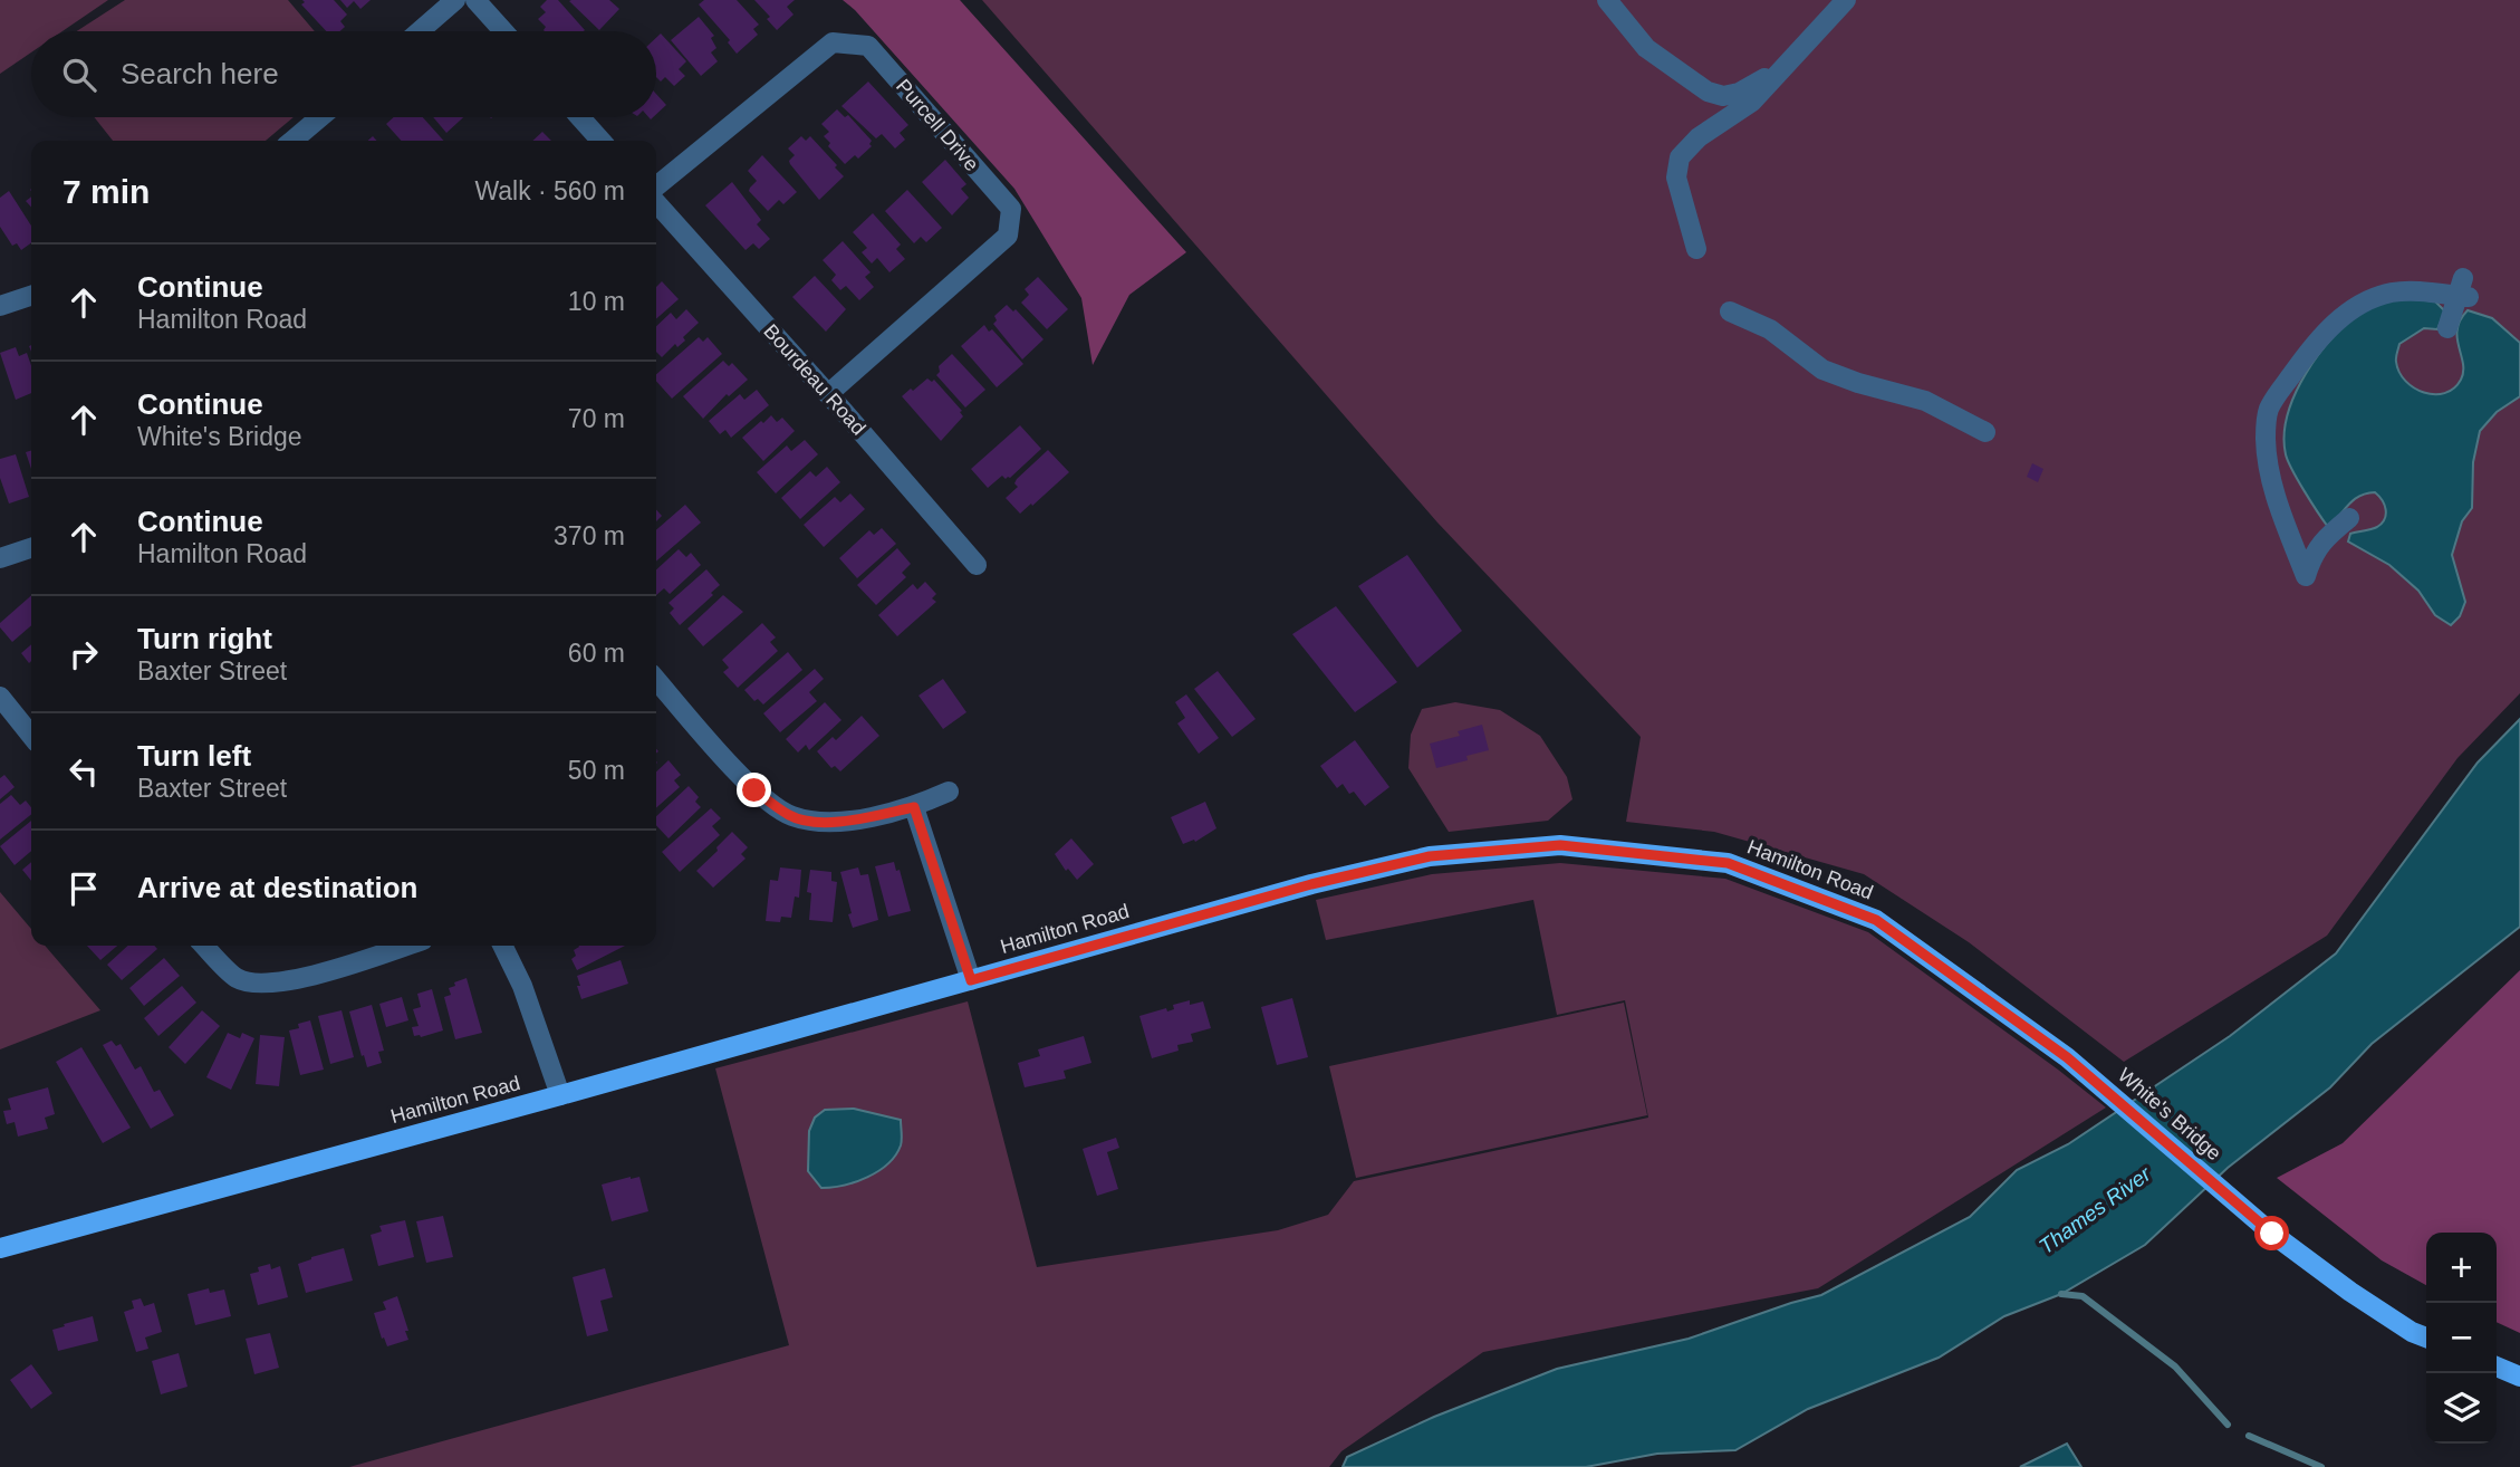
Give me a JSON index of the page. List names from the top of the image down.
{
  "streets": {
    "main road": ["Hamilton Road", "White's Bridge"],
    "street": ["Purcell Drive", "Bourdeau Road"]
  },
  "crossings": [
    ["Purcell Drive", "Bourdeau Road"],
    ["Hamilton Road", "White's Bridge"]
  ],
  "water": ["Thames River"],
  "page": {
    "search": "Search here",
    "heading": ["7 min", "Walk · 560 m"],
    "list": [
      ["Continue", "Hamilton Road", "10 m"],
      ["Continue", "White's Bridge", "70 m"],
      ["Continue", "Hamilton Road", "370 m"],
      ["Turn right", "Baxter Street", "60 m"],
      ["Turn left", "Baxter Street", "50 m"],
      "Arrive at destination"
    ],
    "map_buttons": ["+", "−"]
  }
}
